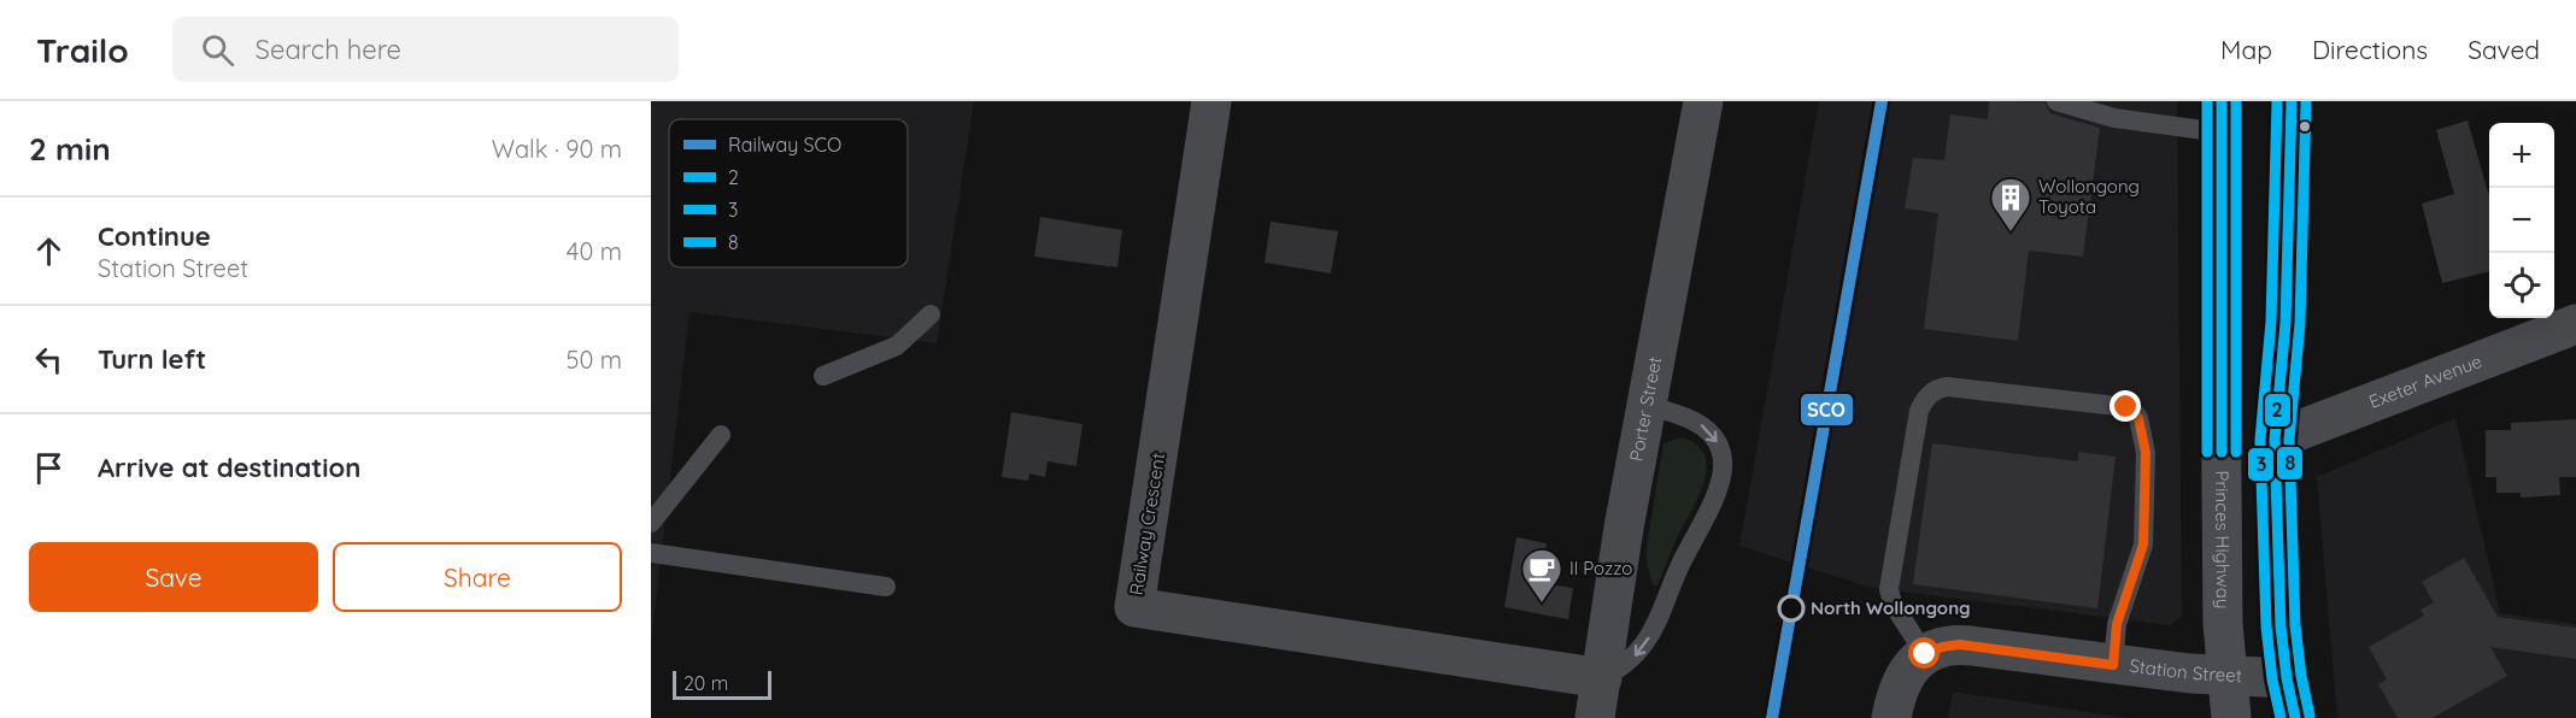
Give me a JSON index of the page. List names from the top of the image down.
{
  "streets": {
    "main road": ["Princes Highway"],
    "street": [
      "Exeter Avenue",
      "Porter Street",
      "Railway Crescent",
      "Station Street"
    ]
  },
  "crossings": [
    ["Porter Street", "Railway Crescent"],
    ["Princes Highway", "Station Street"]
  ],
  "places": {
    "building": ["Wollongong Toyota"],
    "cafe": ["Il Pozzo"],
    "other": ["North Wollongong"]
  },
  "lines": [
    "rail line SCO",
    "transit line 2",
    "transit line 3",
    "transit line 8"
  ],
  "legend": [
    "Railway SCO",
    "2",
    "3",
    "8"
  ],
  "scale_bar": "20 m",
  "page": {
    "header": "Trailo",
    "search": "Search here",
    "nav": ["Map", "Directions", "Saved"],
    "heading": ["2 min", "Walk · 90 m"],
    "map_buttons": ["+", "−"],
    "list": [
      ["Continue", "Station Street", "40 m"],
      ["Turn left", "50 m"],
      "Arrive at destination"
    ],
    "buttons": ["Save", "Share"],
    "scale": "20 m"
  }
}
